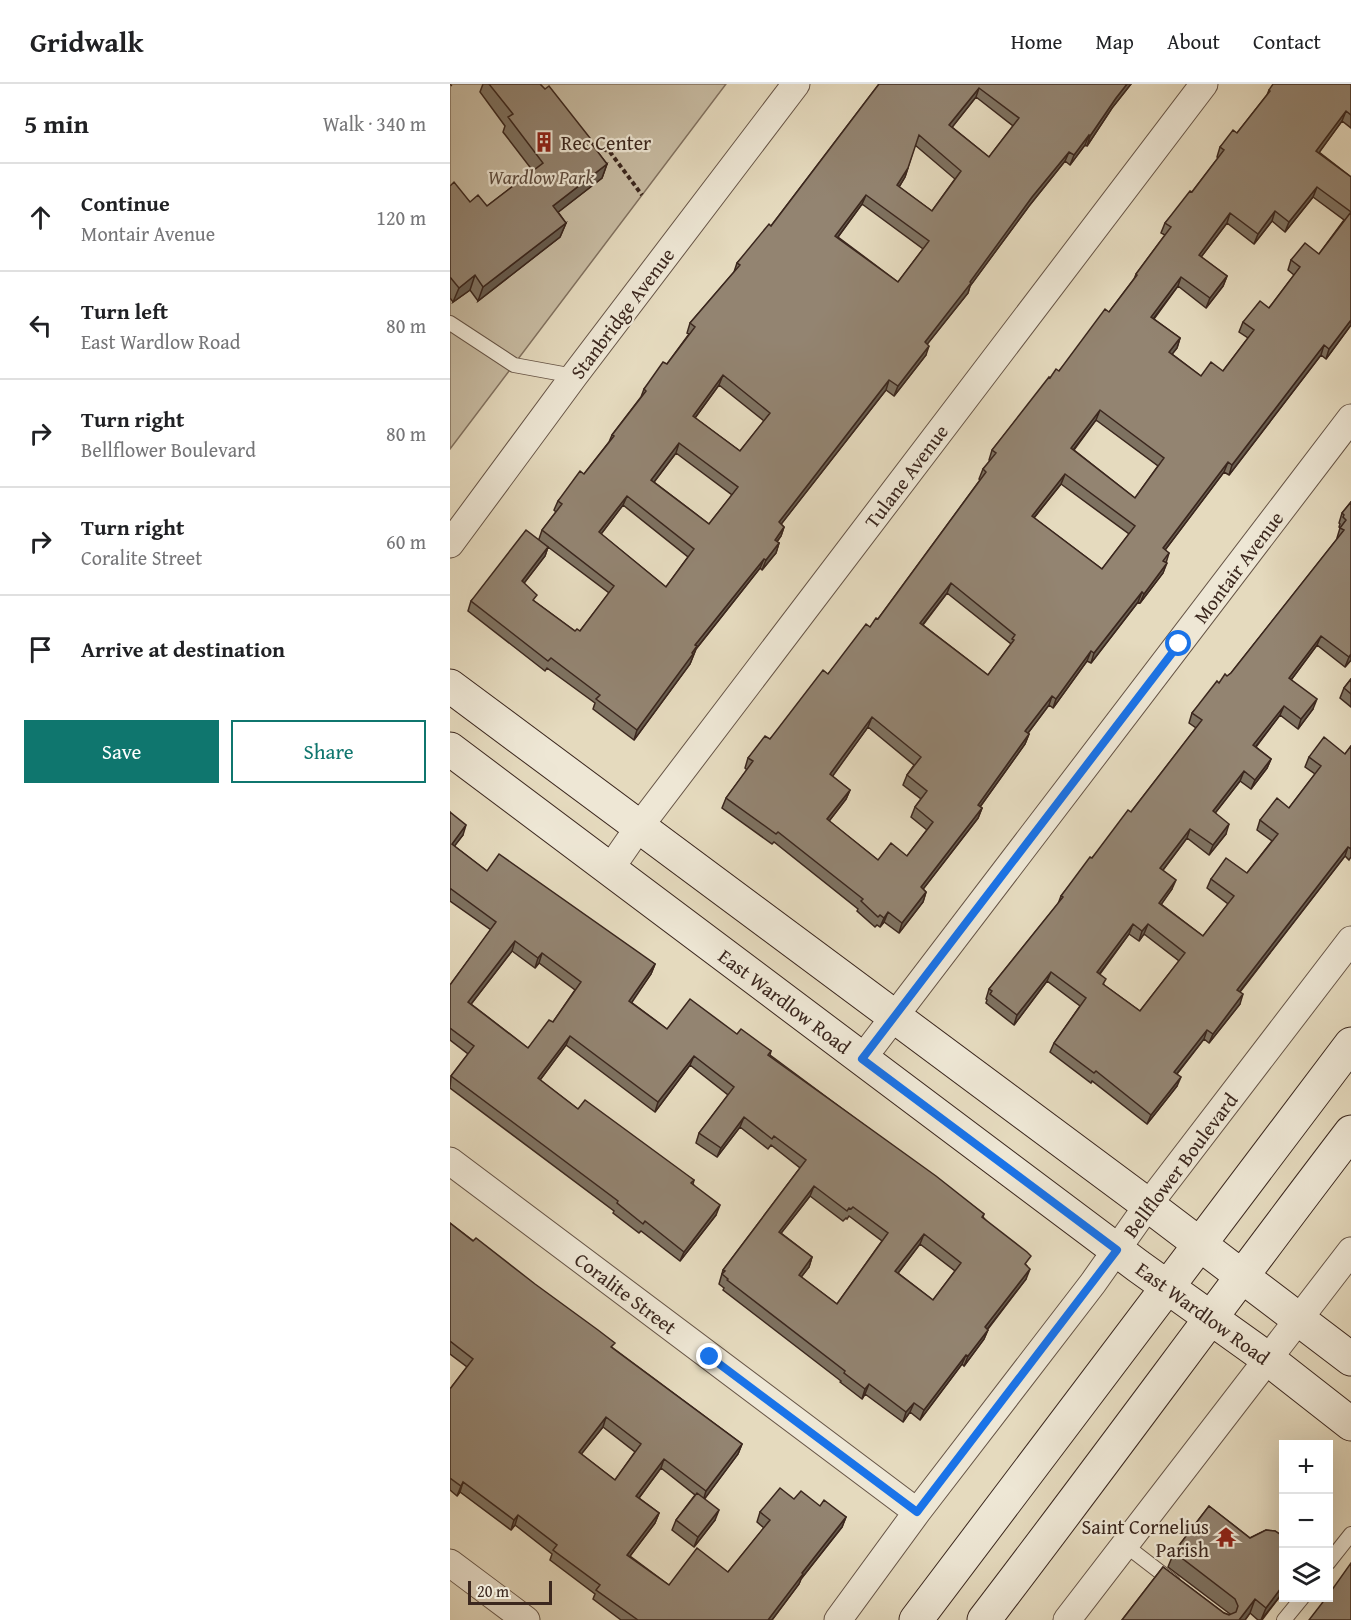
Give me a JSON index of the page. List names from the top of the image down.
{
  "streets": {
    "main road": ["East Wardlow Road"],
    "street": [
      "Stanbridge Avenue",
      "Tulane Avenue",
      "Montair Avenue",
      "Bellflower Boulevard",
      "Coralite Street"
    ]
  },
  "crossings": [
    ["Tulane Avenue", "East Wardlow Road"],
    ["Montair Avenue", "East Wardlow Road"],
    ["East Wardlow Road", "Bellflower Boulevard"],
    ["Bellflower Boulevard", "Coralite Street"]
  ],
  "parks": ["Wardlow Park"],
  "places": {
    "building": ["Rec Center"],
    "temple": ["Saint Cornelius Parish"]
  },
  "scale_bar": "20 m",
  "page": {
    "header": "Gridwalk",
    "nav": [
      "Home",
      "Map",
      "About",
      "Contact"
    ],
    "heading": ["5 min", "Walk · 340 m"],
    "list": [
      ["Continue", "Montair Avenue", "120 m"],
      ["Turn left", "East Wardlow Road", "80 m"],
      ["Turn right", "Bellflower Boulevard", "80 m"],
      ["Turn right", "Coralite Street", "60 m"],
      "Arrive at destination"
    ],
    "buttons": ["Save", "Share"],
    "map_buttons": ["+", "−"],
    "scale": "20 m"
  }
}
